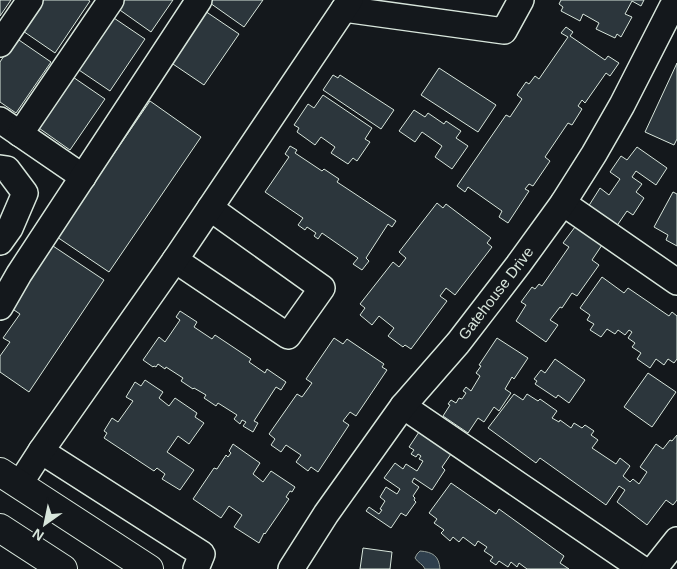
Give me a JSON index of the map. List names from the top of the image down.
{
  "streets": {
    "lane": ["Gatehouse Drive"]
  },
  "north": "bottom left"
}
